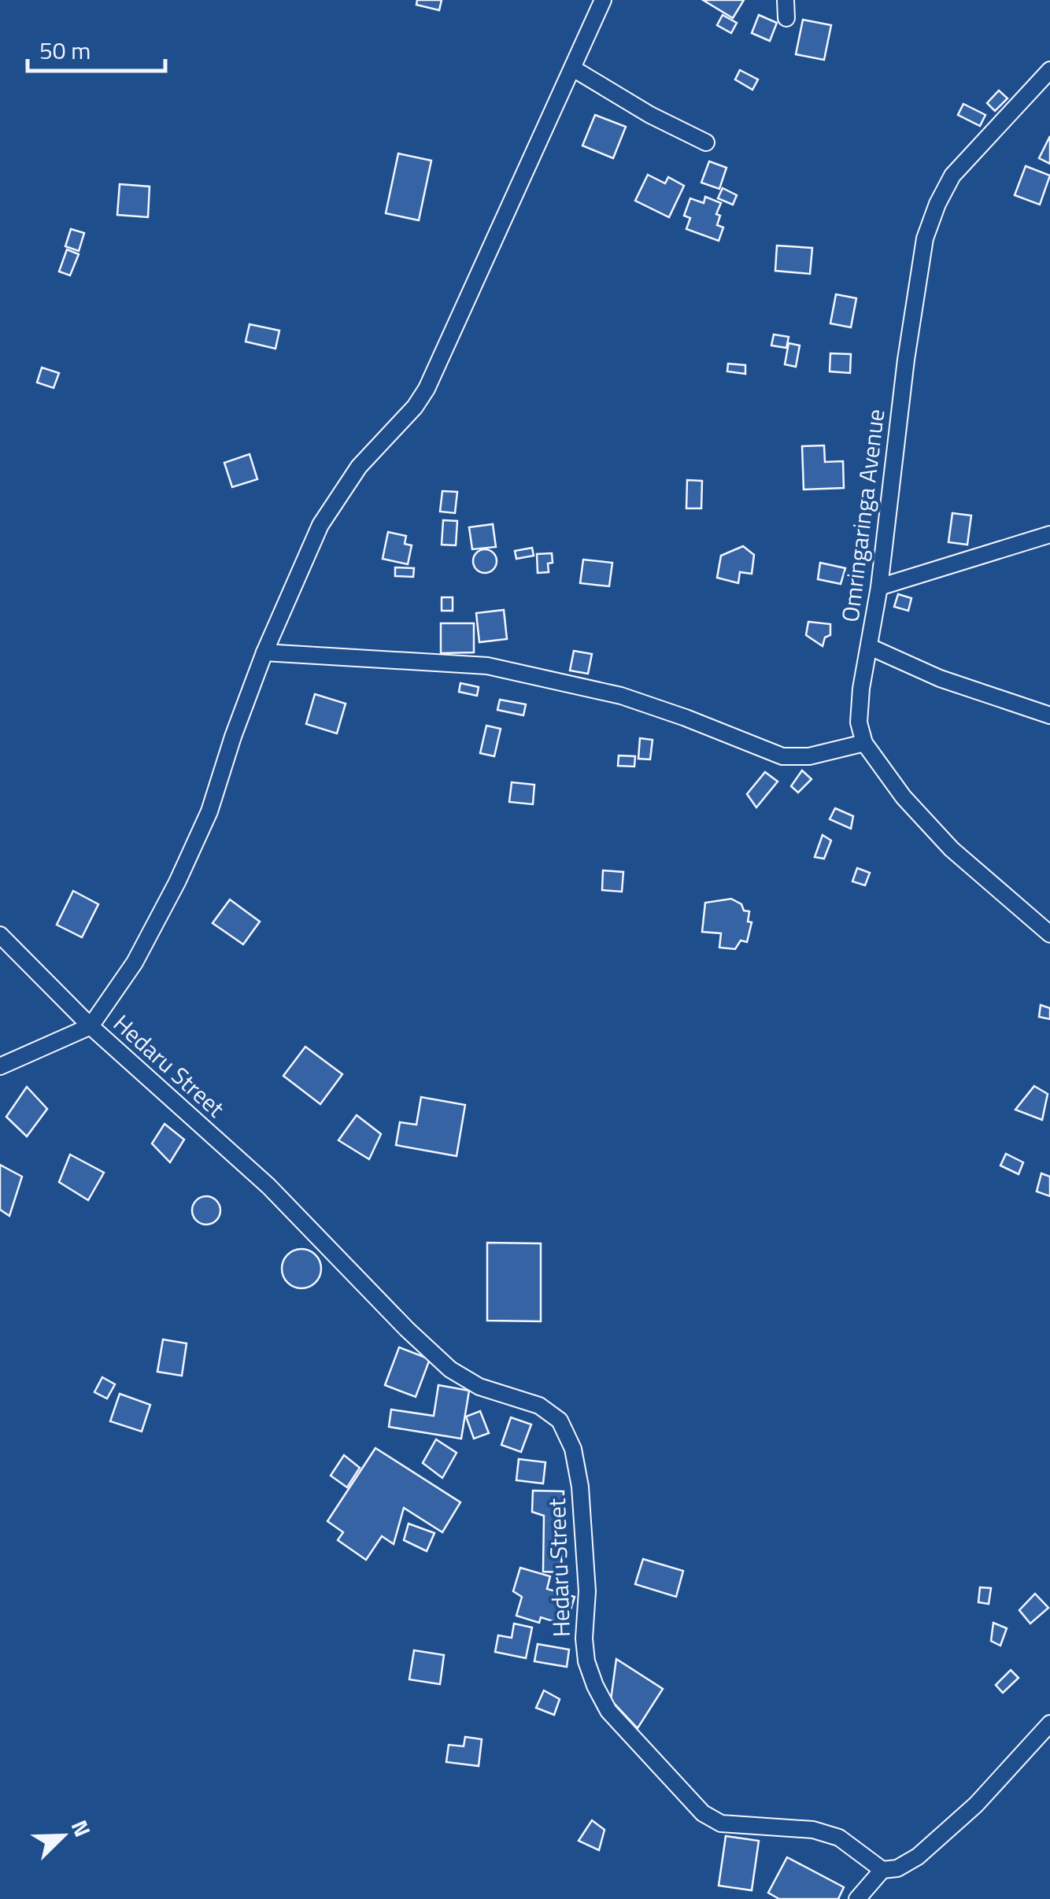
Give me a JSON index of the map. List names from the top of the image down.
{
  "streets": {
    "street": ["Omringaringa Avenue", "Hedaru Street"]
  },
  "scale_bar": "50 m",
  "north": "top right"
}
